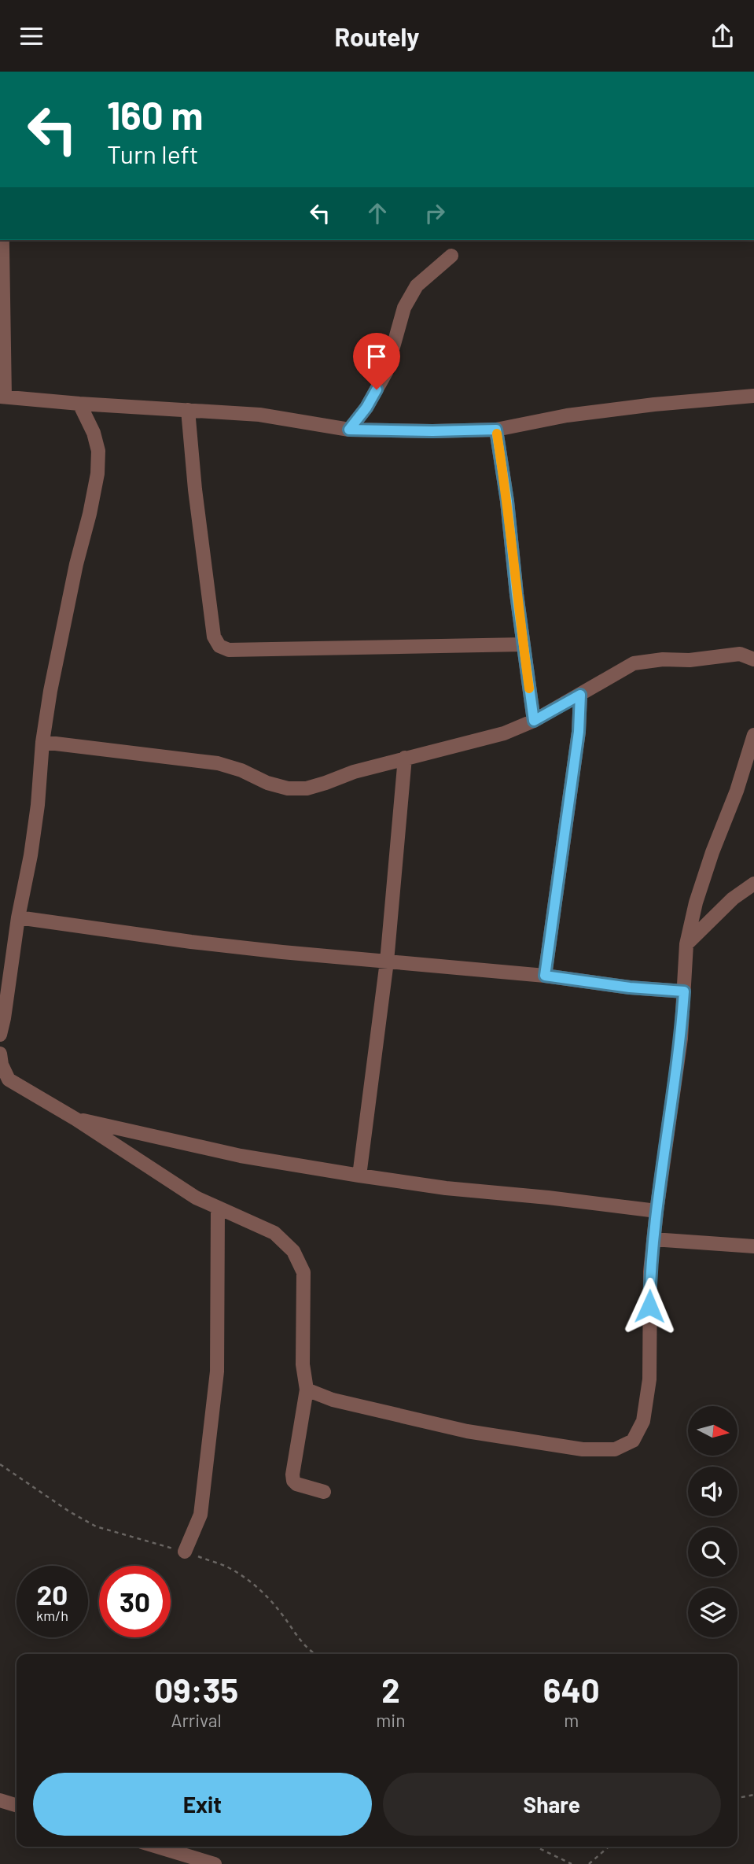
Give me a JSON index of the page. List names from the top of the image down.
{
  "north": "right",
  "page": {
    "header": "Routely",
    "turn": ["160 m", "Turn left"],
    "speed": "20 km/h",
    "limit": "30",
    "eta": [
      "09:35",
      "Arrival",
      "2",
      "min",
      "640",
      "m"
    ],
    "buttons": ["Exit", "Share"]
  }
}
